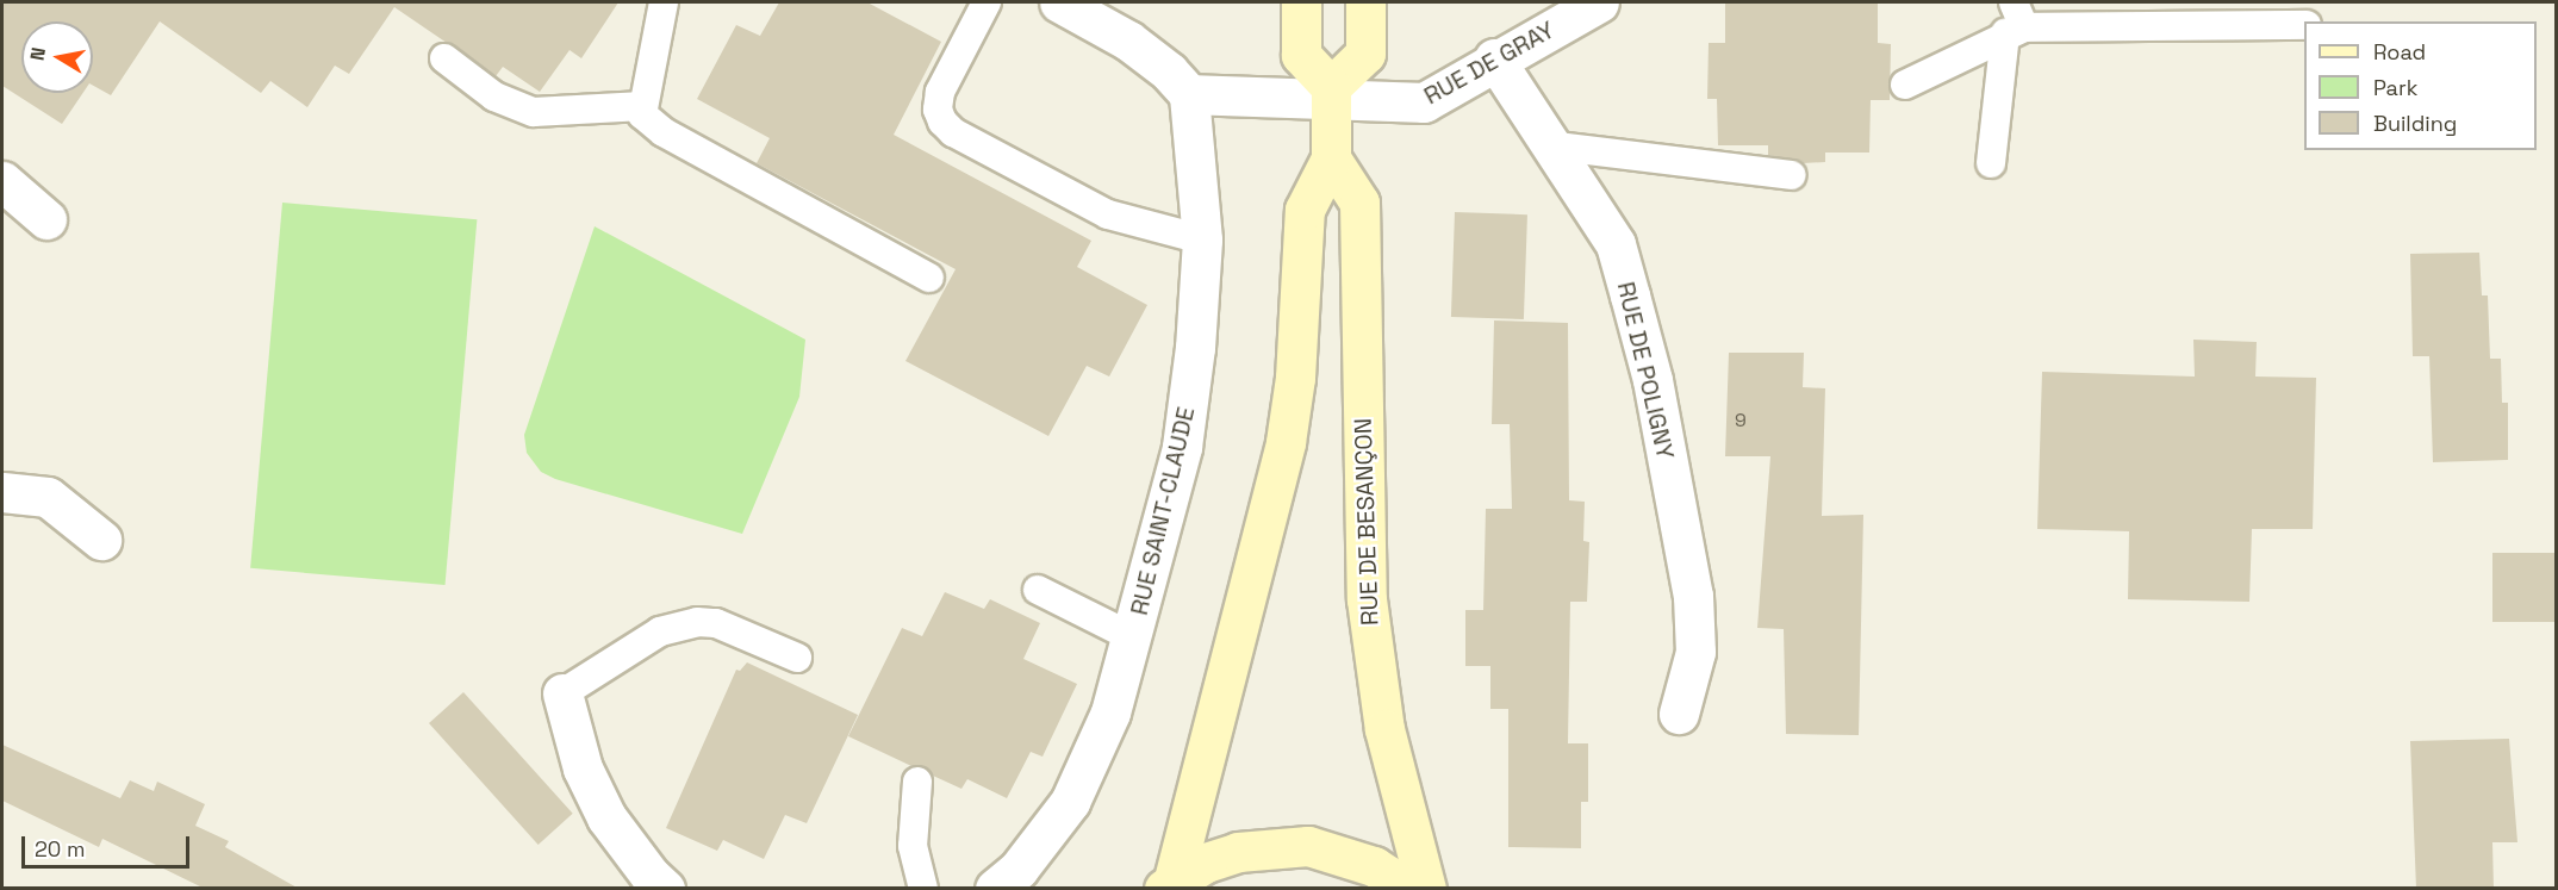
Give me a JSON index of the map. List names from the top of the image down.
{
  "streets": {
    "street": [
      "RUE DE GRAY",
      "RUE DE POLIGNY",
      "RUE SAINT-CLAUDE",
      "RUE DE BESANÇON"
    ]
  },
  "crossings": [
    ["RUE DE GRAY", "RUE DE POLIGNY"]
  ],
  "house_numbers": ["9"],
  "legend": ["Road", "Park", "Building"],
  "scale_bar": "20 m",
  "north": "left"
}
